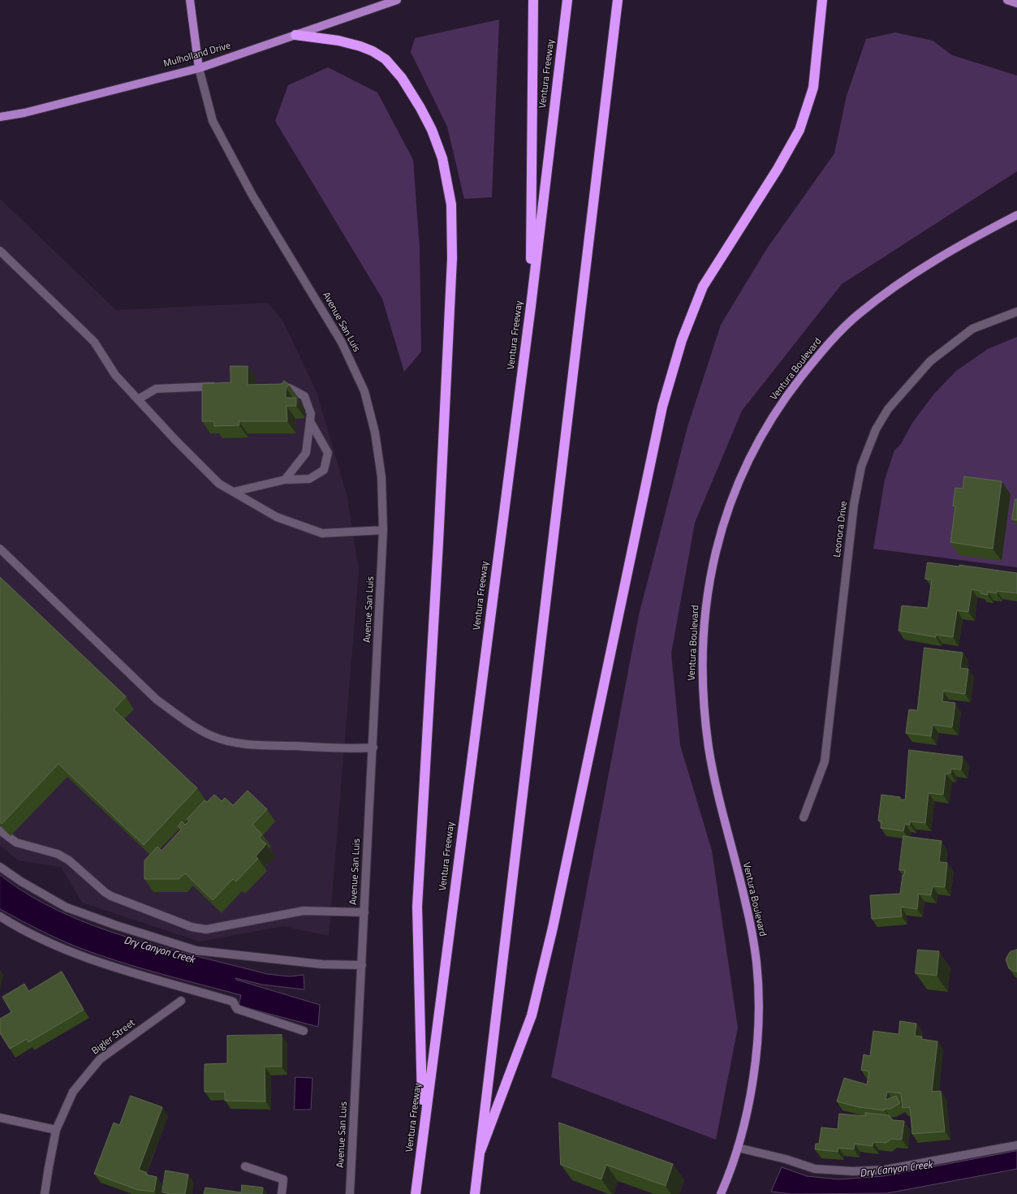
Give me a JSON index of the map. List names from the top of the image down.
{
  "streets": {
    "highway": ["Ventura Freeway"],
    "main road": ["Mulholland Drive", "Ventura Boulevard"],
    "street": ["Avenue San Luis", "Leonora Drive", "Bigler Street"]
  },
  "crossings": [
    ["Mulholland Drive", "Avenue San Luis"]
  ],
  "water": ["Dry Canyon Creek"]
}
